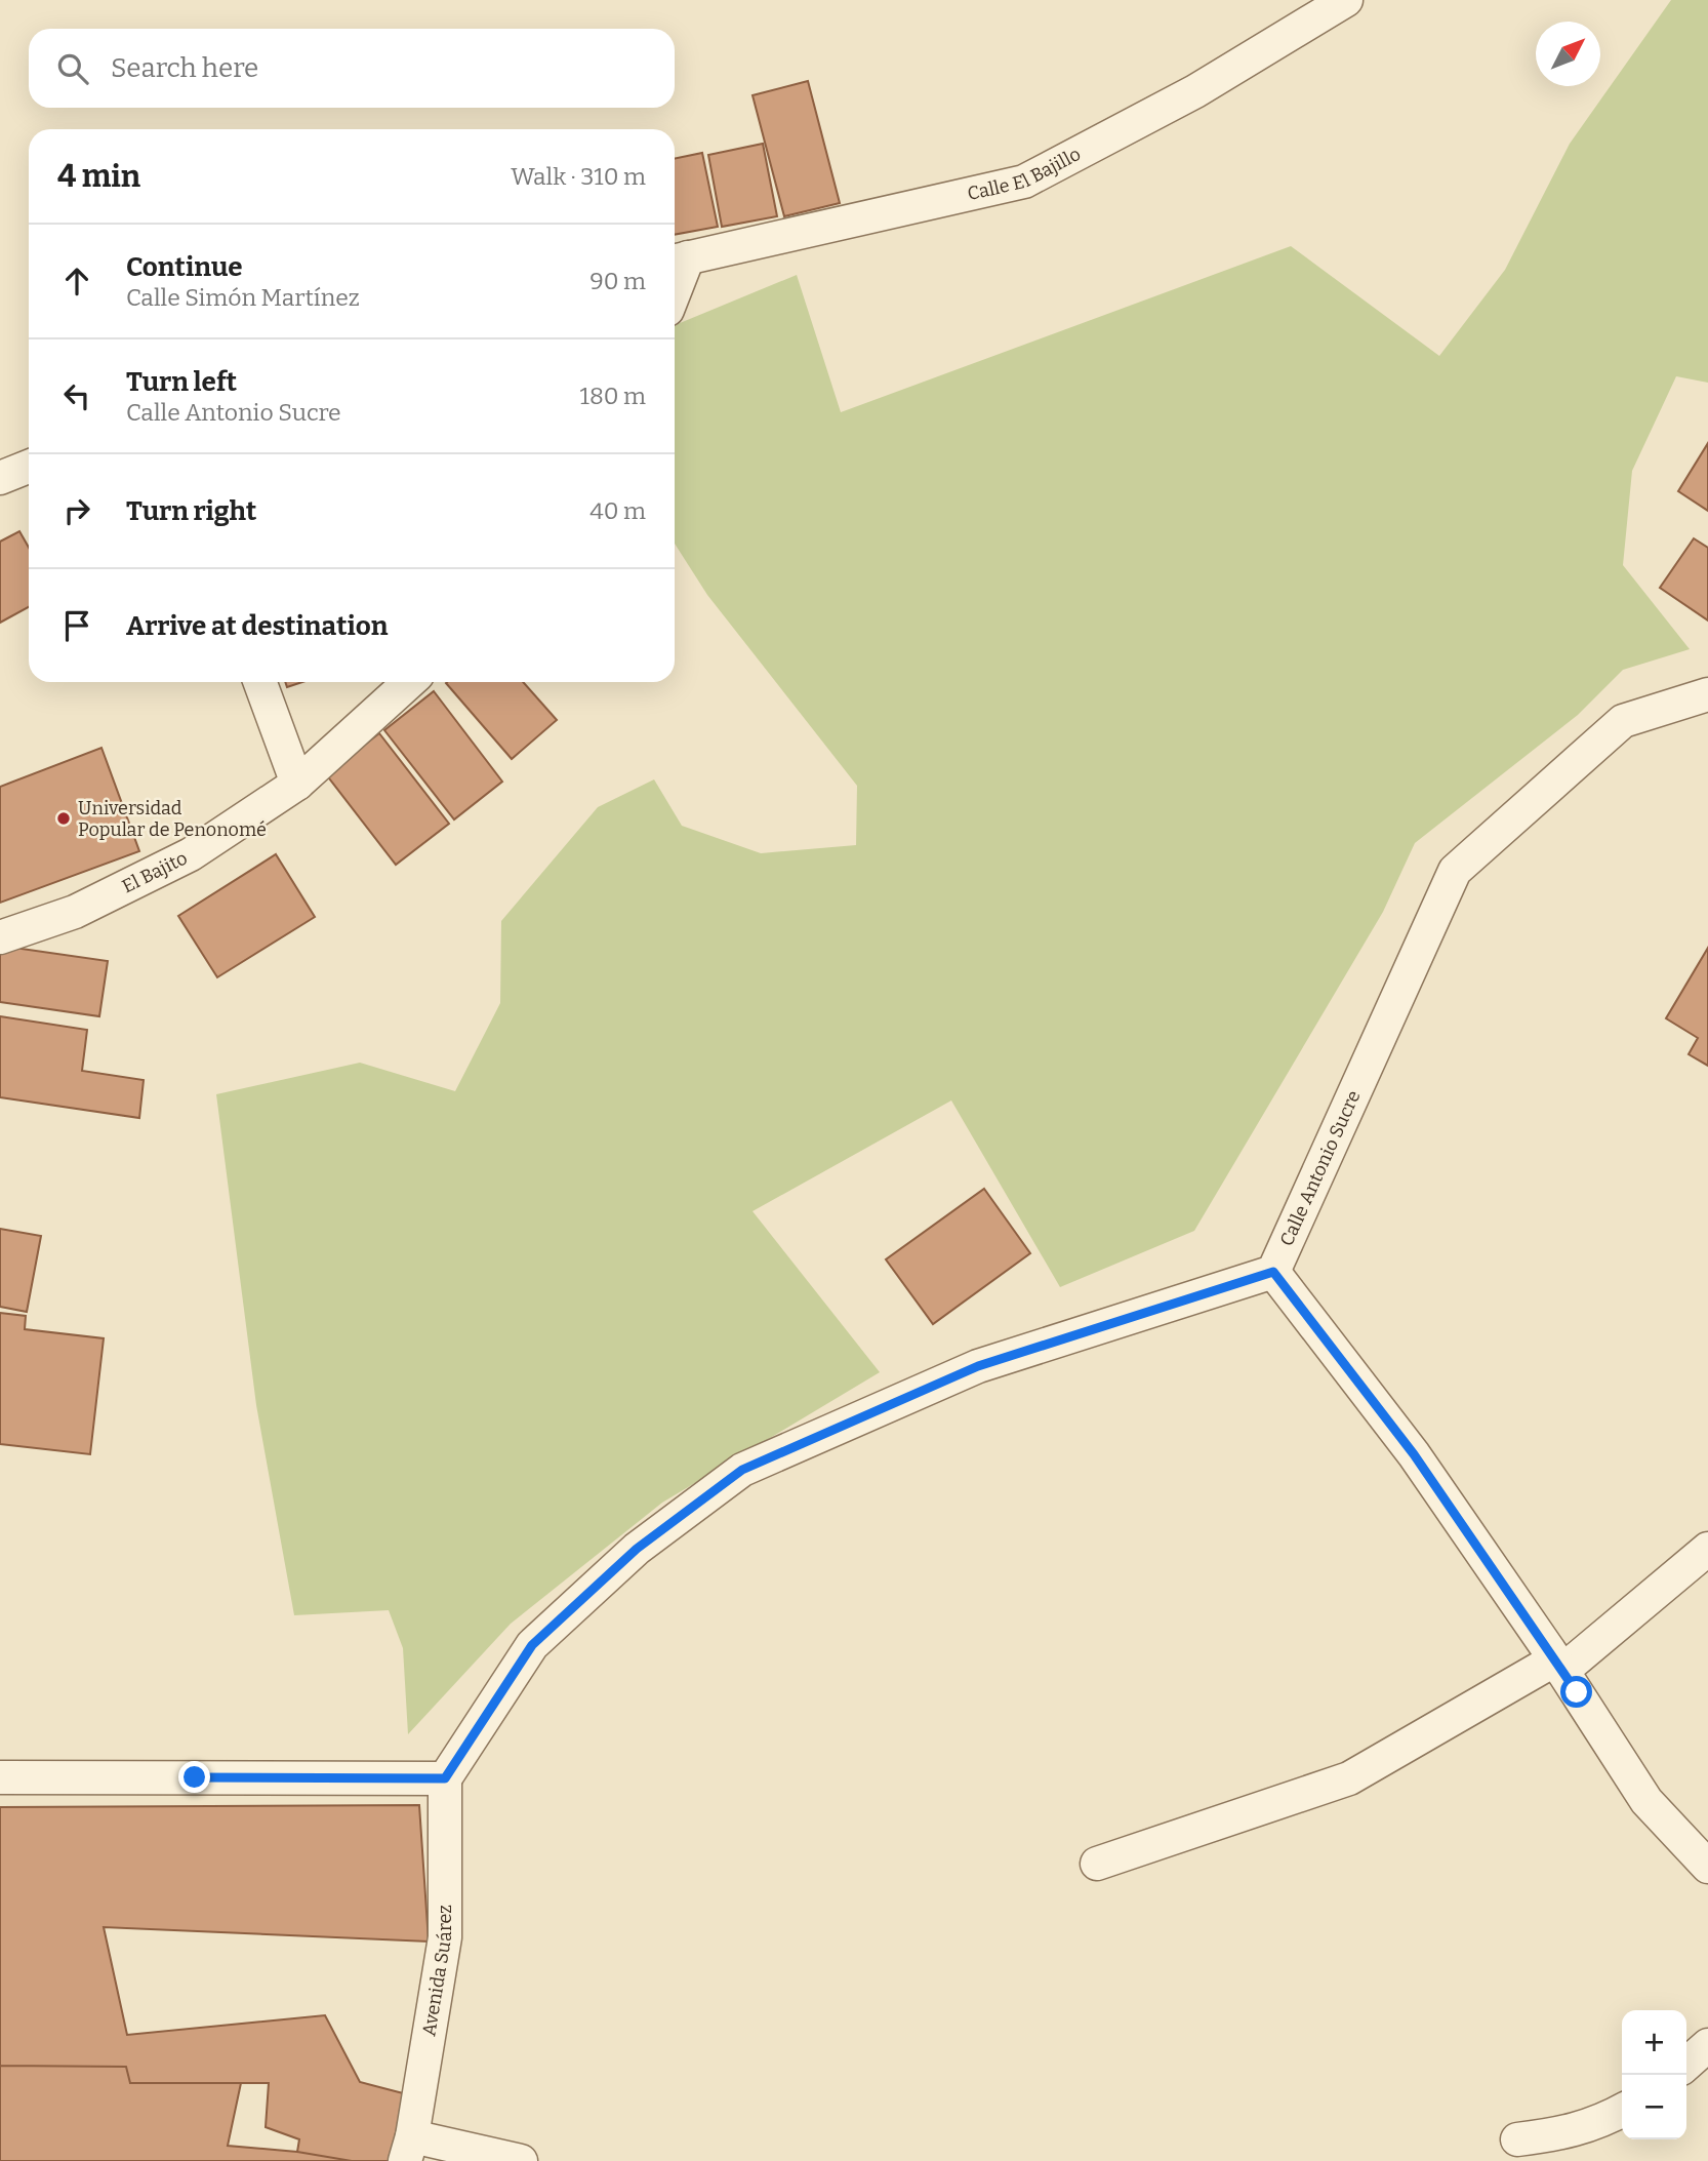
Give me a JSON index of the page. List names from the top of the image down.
{
  "streets": {
    "street": [
      "Calle El Bajillo",
      "El Bajito",
      "Calle Antonio Sucre",
      "Avenida Suárez"
    ]
  },
  "places": ["Universidad Popular de Penonomé"],
  "north": "top right",
  "page": {
    "search": "Search here",
    "heading": ["4 min", "Walk · 310 m"],
    "list": [
      ["Continue", "Calle Simón Martínez", "90 m"],
      ["Turn left", "Calle Antonio Sucre", "180 m"],
      ["Turn right", "40 m"],
      "Arrive at destination"
    ],
    "map_buttons": ["+", "−"]
  }
}
